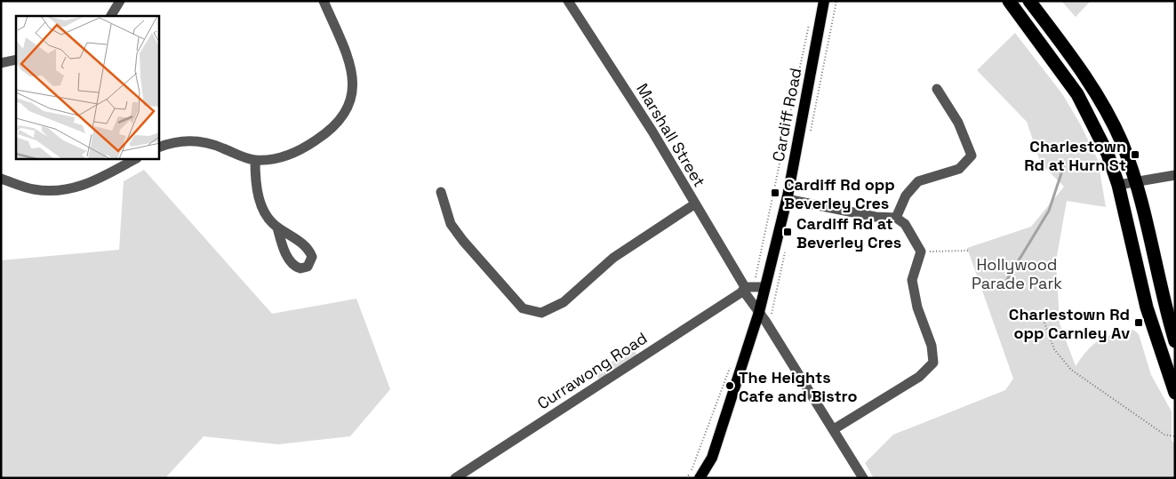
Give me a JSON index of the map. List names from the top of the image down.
{
  "streets": {
    "main road": ["Cardiff Road"],
    "street": ["Marshall Street", "Currawong Road"]
  },
  "crossings": [
    ["Cardiff Road", "Marshall Street"],
    ["Marshall Street", "Currawong Road"]
  ],
  "parks": ["Hollywood Parade Park"],
  "places": {
    "transit": [
      "Charlestown Rd at Hurn St",
      "Cardiff Rd opp Beverley Cres",
      "Cardiff Rd at Beverley Cres",
      "Charlestown Rd opp Carnley Av"
    ],
    "other": ["The Heights Cafe and Bistro"]
  }
}
